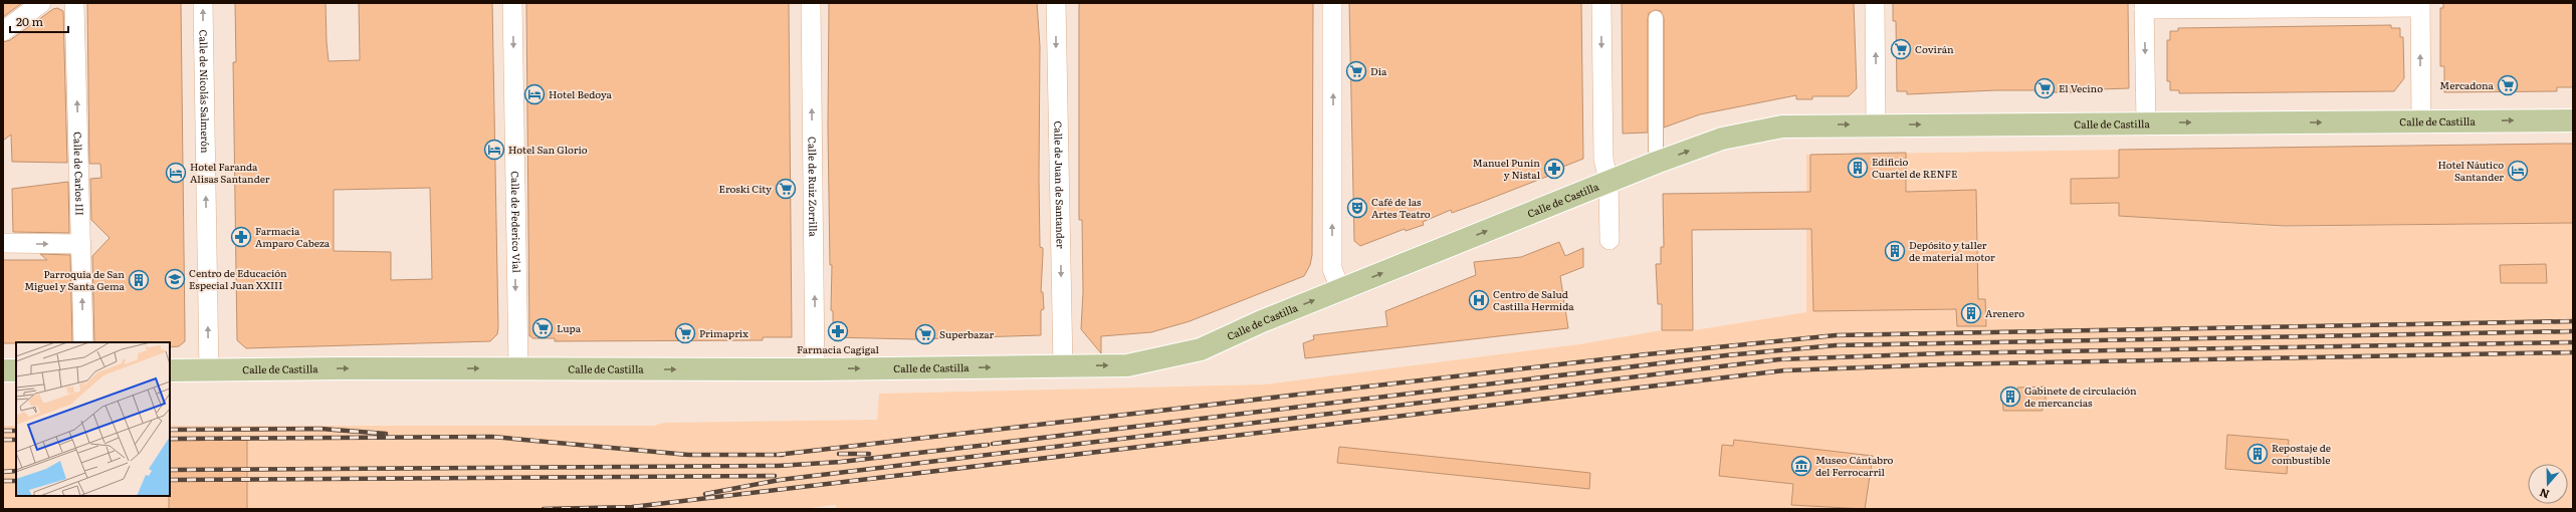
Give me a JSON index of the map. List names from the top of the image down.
{
  "streets": {
    "main road": ["Calle de Castilla"],
    "street": [
      "Calle de Nicolás Salmerón",
      "Calle de Carlos III",
      "Calle de Juan de Santander",
      "Calle de Ruiz Zorrilla",
      "Calle de Federico Vial"
    ]
  },
  "crossings": [
    ["Calle de Nicolás Salmerón", "Calle de Castilla"],
    ["Calle de Castilla", "Calle de Juan de Santander"],
    ["Calle de Castilla", "Calle de Ruiz Zorrilla"],
    ["Calle de Castilla", "Calle de Federico Vial"]
  ],
  "one_way": [
    "Calle de Nicolás Salmerón",
    "Calle de Castilla",
    "Calle de Carlos III",
    "Calle de Juan de Santander",
    "Calle de Ruiz Zorrilla",
    "Calle de Federico Vial"
  ],
  "places": {
    "supermarket": [
      "Covirán",
      "Dia",
      "Mercadona",
      "El Vecino",
      "Eroski City",
      "Lupa",
      "Primaprix",
      "Superbazar"
    ],
    "hotel": [
      "Hotel Bedoya",
      "Hotel San Glorio",
      "Hotel Náutico Santander",
      "Hotel Faranda Alisas Santander"
    ],
    "building": [
      "Edificio Cuartel de RENFE",
      "Depósito y taller de material motor",
      "Parroquia de San Miguel y Santa Gema",
      "Arenero",
      "Gabinete de circulación de mercancías",
      "Repostaje de combustible"
    ],
    "pharmacy": ["Manuel Punin y Nistal", "Farmacia Amparo Cabeza", "Farmacia Cagigal"],
    "theatre": ["Café de las Artes Teatro"],
    "school or university": ["Centro de Educación Especial Juan XXIII"],
    "hospital": ["Centro de Salud Castilla Hermida"],
    "museum": ["Museo Cántabro del Ferrocarril"]
  },
  "scale_bar": "20 m",
  "north": "bottom"
}
